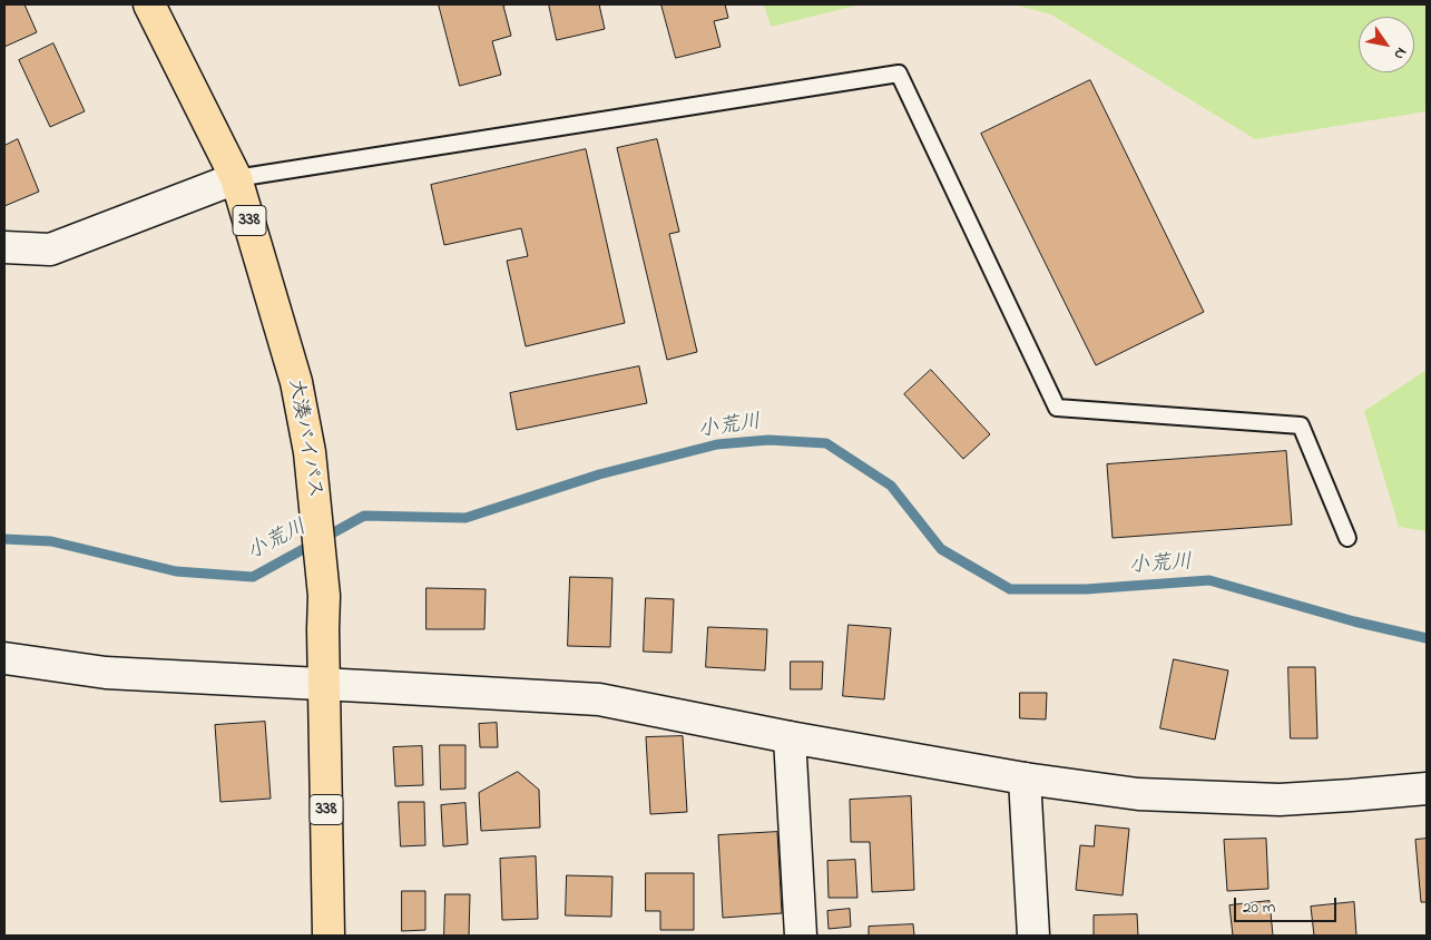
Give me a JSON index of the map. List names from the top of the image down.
{
  "streets": {
    "highway": ["338", "大湊バイパス"]
  },
  "water": ["小荒川"],
  "scale_bar": "20 m",
  "north": "bottom right"
}
